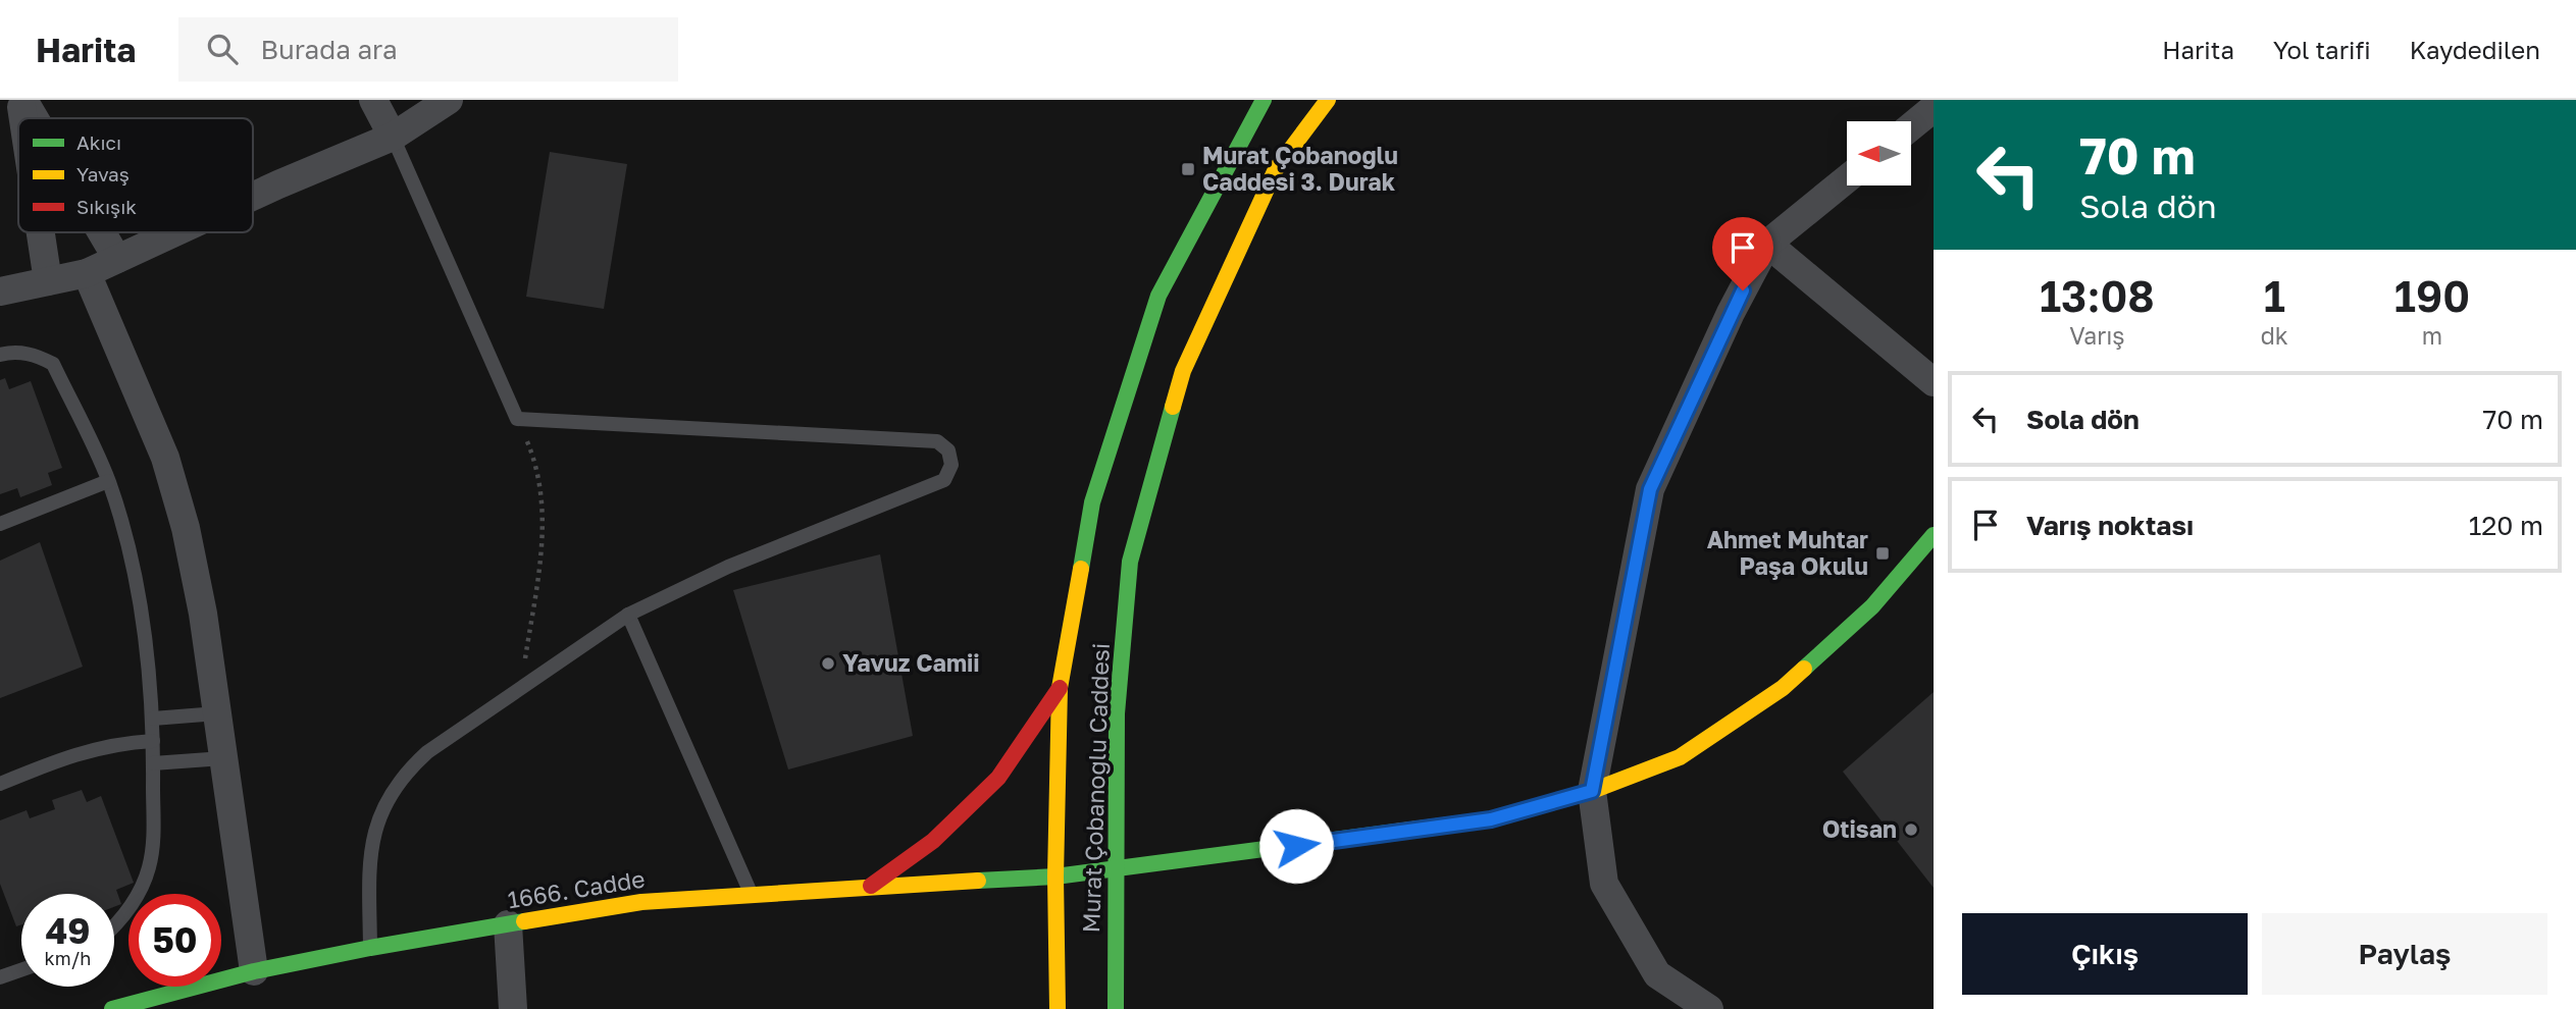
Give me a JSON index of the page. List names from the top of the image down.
{
  "streets": {
    "main road": ["Murat Çobanoğlu Caddesi", "1666. Cadde"]
  },
  "crossings": [
    ["Murat Çobanoğlu Caddesi", "1666. Cadde"]
  ],
  "places": {
    "transit": ["Murat Çobanoğlu Caddesi 3. Durak", "Ahmet Muhtar Paşa Okulu"],
    "other": ["Yavuz Camii", "Otisan"]
  },
  "legend": ["Akıcı", "Yavaş", "Sıkışık"],
  "north": "left",
  "page": {
    "header": "Harita",
    "search": "Burada ara",
    "nav": ["Harita", "Yol tarifi", "Kaydedilen"],
    "turn": ["70 m", "Sola dön"],
    "eta": [
      "13:08",
      "Varış",
      "1",
      "dk",
      "190",
      "m"
    ],
    "list": [
      {
        "name": "Sola dön",
        "value": "70 m"
      },
      {
        "name": "Varış noktası",
        "value": "120 m"
      }
    ],
    "speed": "49 km/h",
    "limit": "50",
    "buttons": ["Çıkış", "Paylaş"]
  }
}
